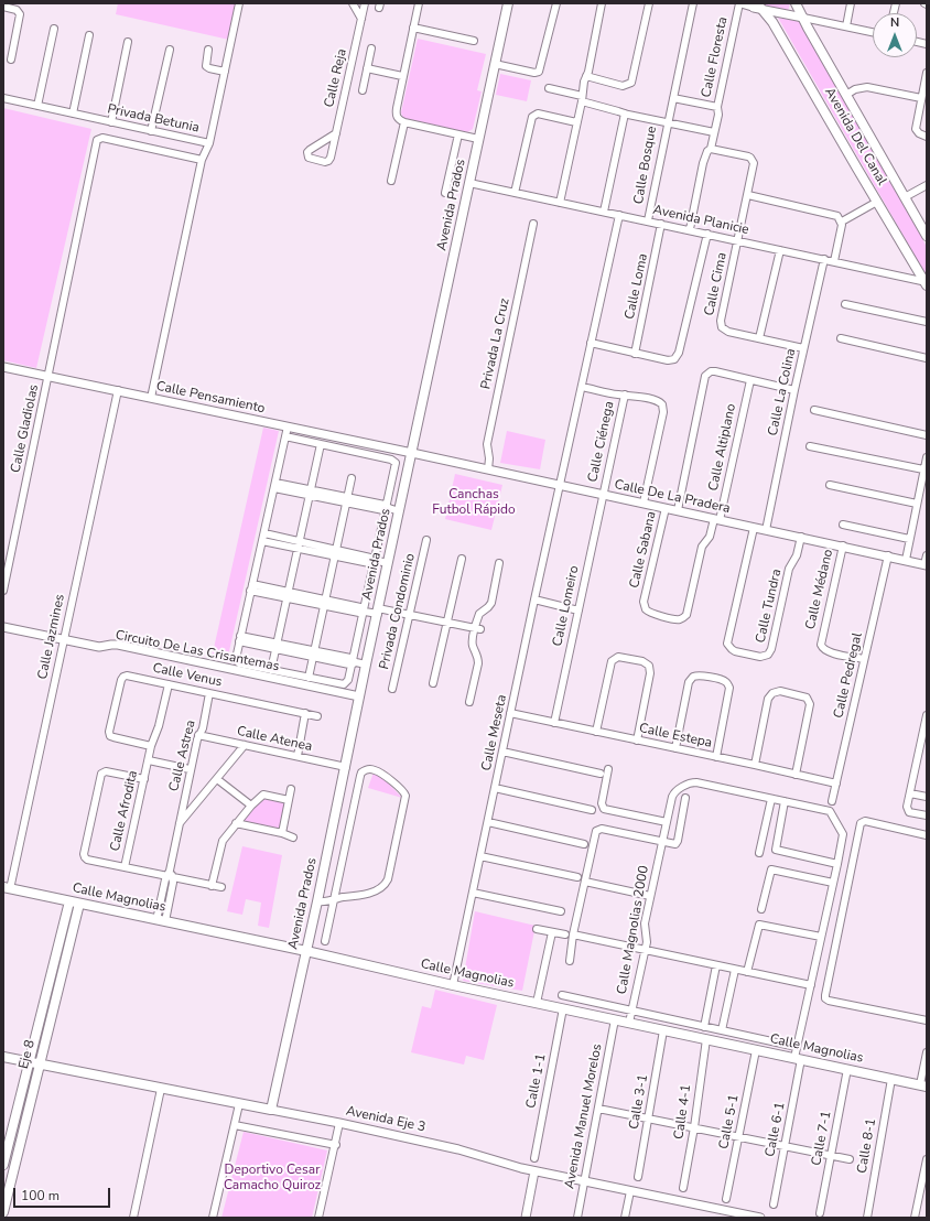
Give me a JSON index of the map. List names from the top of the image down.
{
  "streets": {
    "main road": [
      "Avenida Del Canal",
      "Avenida Prados",
      "Calle Magnolias",
      "Eje 8",
      "Avenida Eje 3"
    ],
    "street": [
      "Calle Floresta",
      "Calle Reja",
      "Privada Betunia",
      "Calle Bosque",
      "Avenida Planicie",
      "Calle Cima",
      "Calle Loma",
      "Privada La Cruz",
      "Calle La Colina",
      "Calle Pensamiento",
      "Calle Gladiolas",
      "Calle Ciénega",
      "Calle Altiplano",
      "Calle De La Pradera",
      "Calle Sabana",
      "Calle Médano",
      "Calle Lomeiro",
      "Calle Tundra",
      "Privada Condominio",
      "Calle Jazmines",
      "Circuito De Las Crisantemas",
      "Calle Venus",
      "Calle Pedregal",
      "Calle Meseta",
      "Calle Estepa",
      "Calle Atenea",
      "Calle Astrea",
      "Calle Afrodita",
      "Calle Magnolias 2000",
      "Calle 1-1",
      "Calle 3-1",
      "Calle 4-1",
      "Avenida Manuel Morelos",
      "Calle 5-1",
      "Calle 6-1",
      "Calle 7-1",
      "Calle 8-1"
    ]
  },
  "crossings": [
    ["Avenida Del Canal", "Avenida Planicie"],
    ["Calle Bosque", "Avenida Planicie"],
    ["Avenida Prados", "Avenida Planicie"],
    ["Avenida Prados", "Calle Pensamiento"],
    ["Avenida Prados", "Calle De La Pradera"],
    ["Avenida Prados", "Circuito De Las Crisantemas"],
    ["Avenida Prados", "Calle Atenea"],
    ["Avenida Prados", "Calle Magnolias"],
    ["Avenida Prados", "Avenida Eje 3"],
    ["Avenida Planicie", "Calle Cima"],
    ["Avenida Planicie", "Calle Loma"],
    ["Avenida Planicie", "Calle La Colina"],
    ["Avenida Planicie", "Calle Meseta"],
    ["Privada La Cruz", "Calle De La Pradera"],
    ["Calle La Colina", "Calle De La Pradera"],
    ["Calle Pensamiento", "Calle Gladiolas"],
    ["Calle Pensamiento", "Calle De La Pradera"],
    ["Calle Pensamiento", "Calle Jazmines"],
    ["Calle Ciénega", "Calle De La Pradera"],
    ["Calle Ciénega", "Calle Lomeiro"],
    ["Calle Altiplano", "Calle De La Pradera"],
    ["Calle Altiplano", "Calle Sabana"],
    ["Calle De La Pradera", "Calle Sabana"],
    ["Calle De La Pradera", "Calle Médano"],
    ["Calle De La Pradera", "Calle Lomeiro"],
    ["Calle De La Pradera", "Calle Tundra"],
    ["Calle De La Pradera", "Calle Pedregal"],
    ["Calle De La Pradera", "Calle Meseta"],
    ["Calle Médano", "Calle Pedregal"],
    ["Calle Lomeiro", "Calle Estepa"],
    ["Calle Jazmines", "Circuito De Las Crisantemas"],
    ["Calle Jazmines", "Calle Magnolias"],
    ["Calle Venus", "Calle Astrea"],
    ["Calle Venus", "Calle Afrodita"],
    ["Calle Pedregal", "Calle Estepa"],
    ["Calle Meseta", "Calle Estepa"],
    ["Calle Meseta", "Calle Magnolias"],
    ["Calle Atenea", "Calle Astrea"],
    ["Calle Astrea", "Calle Afrodita"],
    ["Calle Astrea", "Calle Magnolias"],
    ["Calle Magnolias", "Calle Magnolias 2000"],
    ["Calle Magnolias", "Eje 8"],
    ["Calle Magnolias", "Calle 1-1"],
    ["Calle Magnolias", "Calle 3-1"],
    ["Calle Magnolias", "Calle 4-1"],
    ["Calle Magnolias", "Avenida Manuel Morelos"],
    ["Calle Magnolias", "Calle 5-1"],
    ["Calle Magnolias", "Calle 6-1"],
    ["Calle Magnolias", "Calle 7-1"],
    ["Calle Magnolias", "Calle 8-1"],
    ["Eje 8", "Avenida Eje 3"],
    ["Avenida Manuel Morelos", "Avenida Eje 3"]
  ],
  "parks": ["Canchas Futbol Rápido", "Deportivo Cesar Camacho Quiroz"],
  "scale_bar": "100 m",
  "north": "top"
}
